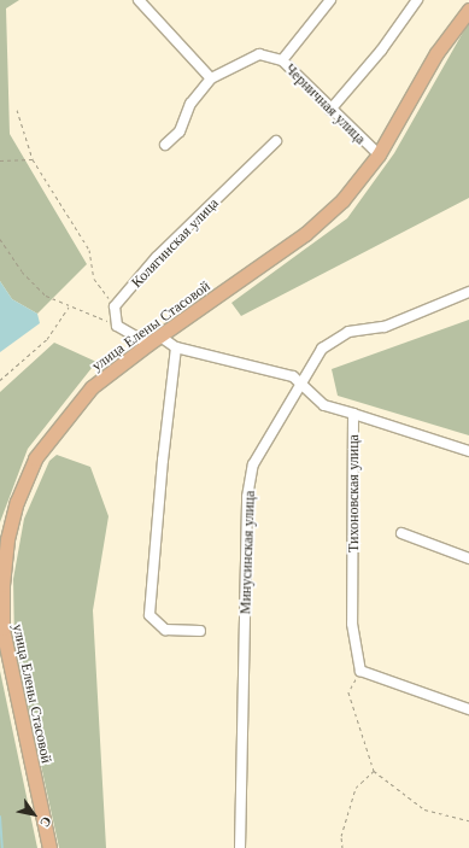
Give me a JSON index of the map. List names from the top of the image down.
{
  "streets": {
    "main road": ["улица Елены Стасовой"],
    "street": [
      "Черничная улица",
      "Колягинская улица",
      "Тихоновская улица",
      "Минусинская улица"
    ]
  },
  "crossings": [
    ["Черничная улица", "улица Елены Стасовой"],
    ["улица Елены Стасовой", "Тихоновская улица"],
    ["Тихоновская улица", "Минусинская улица"]
  ],
  "north": "bottom right"
}
